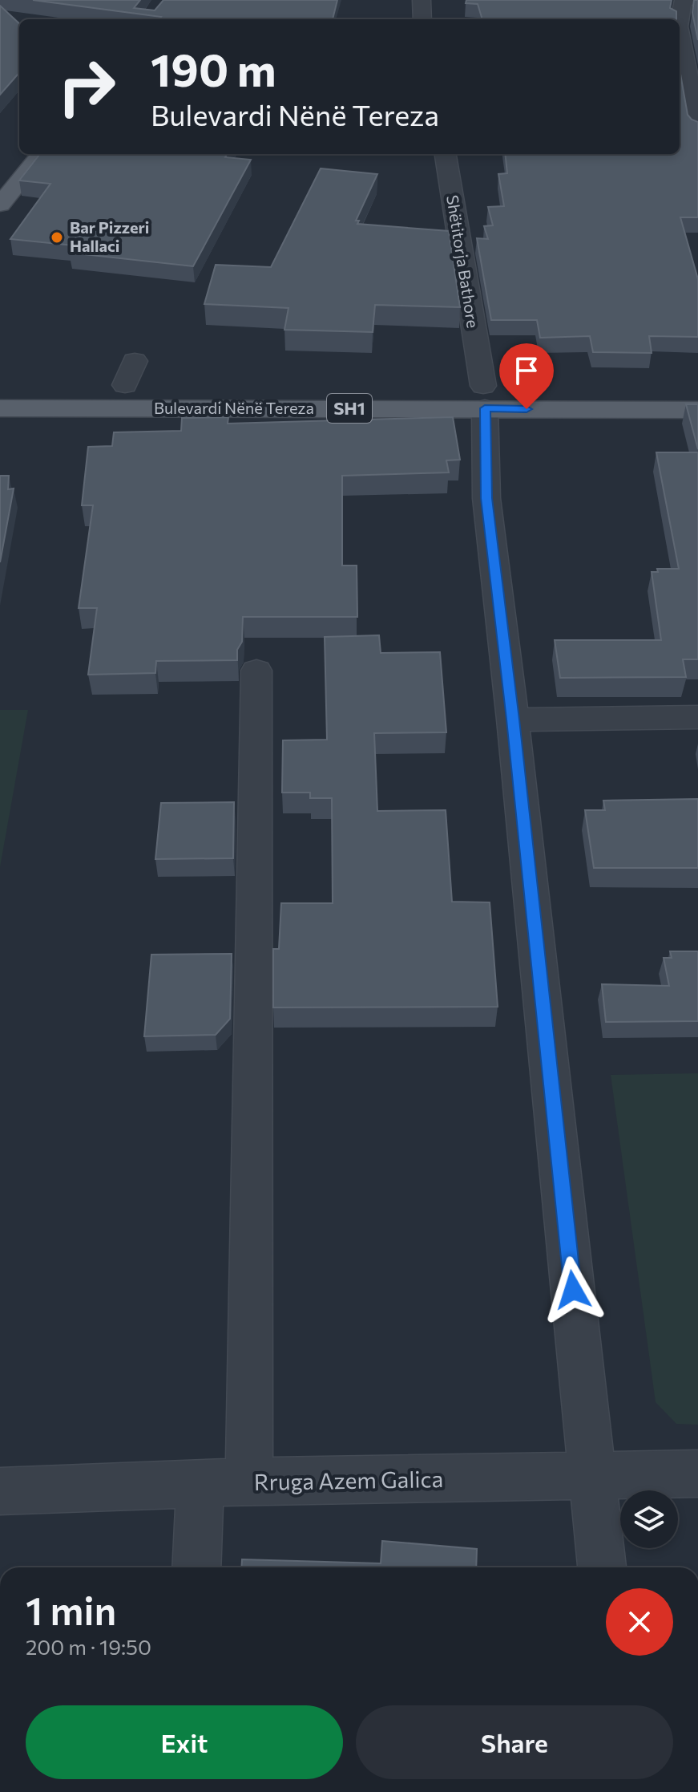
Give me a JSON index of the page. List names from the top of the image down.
{
  "streets": {
    "main road": ["Bulevardi Nënë Tereza", "SH1"],
    "street": ["Shëtitorja Bathore", "Rruga Azem Galica"]
  },
  "crossings": [
    ["Shëtitorja Bathore", "Bulevardi Nënë Tereza"],
    ["Shëtitorja Bathore", "Rruga Azem Galica"]
  ],
  "places": ["Bar Pizzeri Hallaci"],
  "page": {
    "turn": ["190 m", "Bulevardi Nënë Tereza"],
    "heading": ["1 min", "200 m · 19:50"],
    "buttons": ["Exit", "Share"]
  }
}
